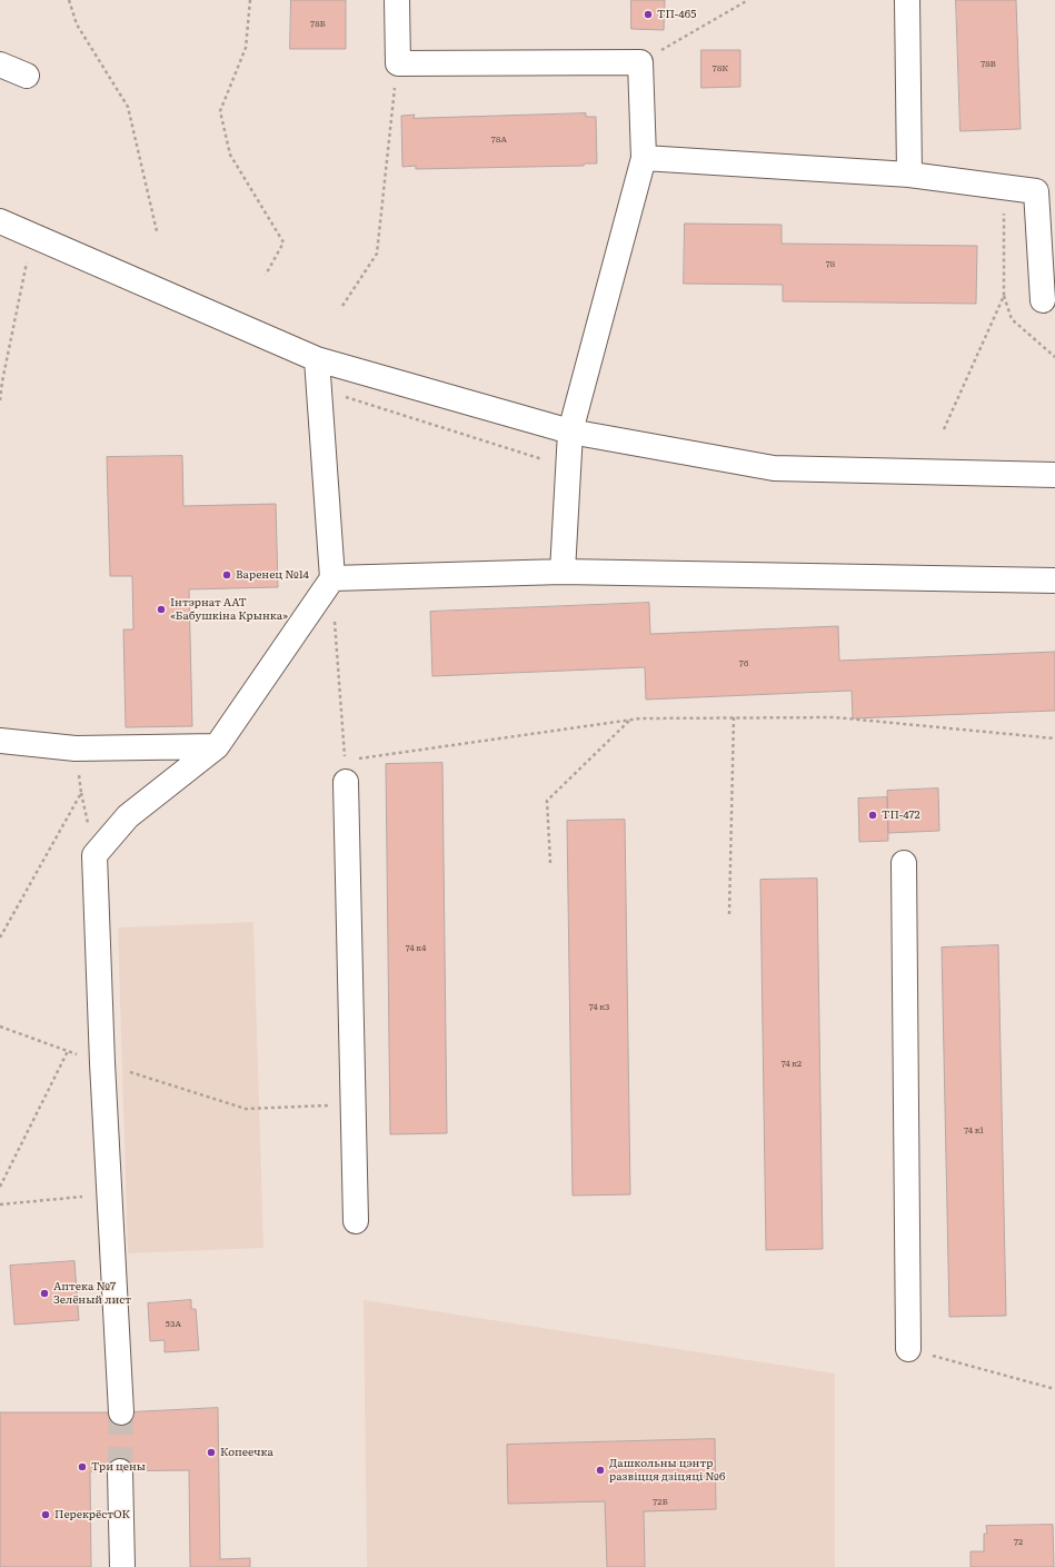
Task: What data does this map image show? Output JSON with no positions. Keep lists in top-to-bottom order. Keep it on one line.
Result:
{"places":["ТП-465","Варенец №14","Інтэрнат ААТ «Бабушкіна Крынка»","ТП-472","Аптека №7 Зелёный лист","Копеечка","Три цены","Дашкольны цэнтр развіцця дзіцяці №6","ПерекрёстОК"],"house_numbers":["78Б","78В","78К","78А","78","76","74 к4","74 к3","74 к2","74 к1","53А","72Б","72"]}
